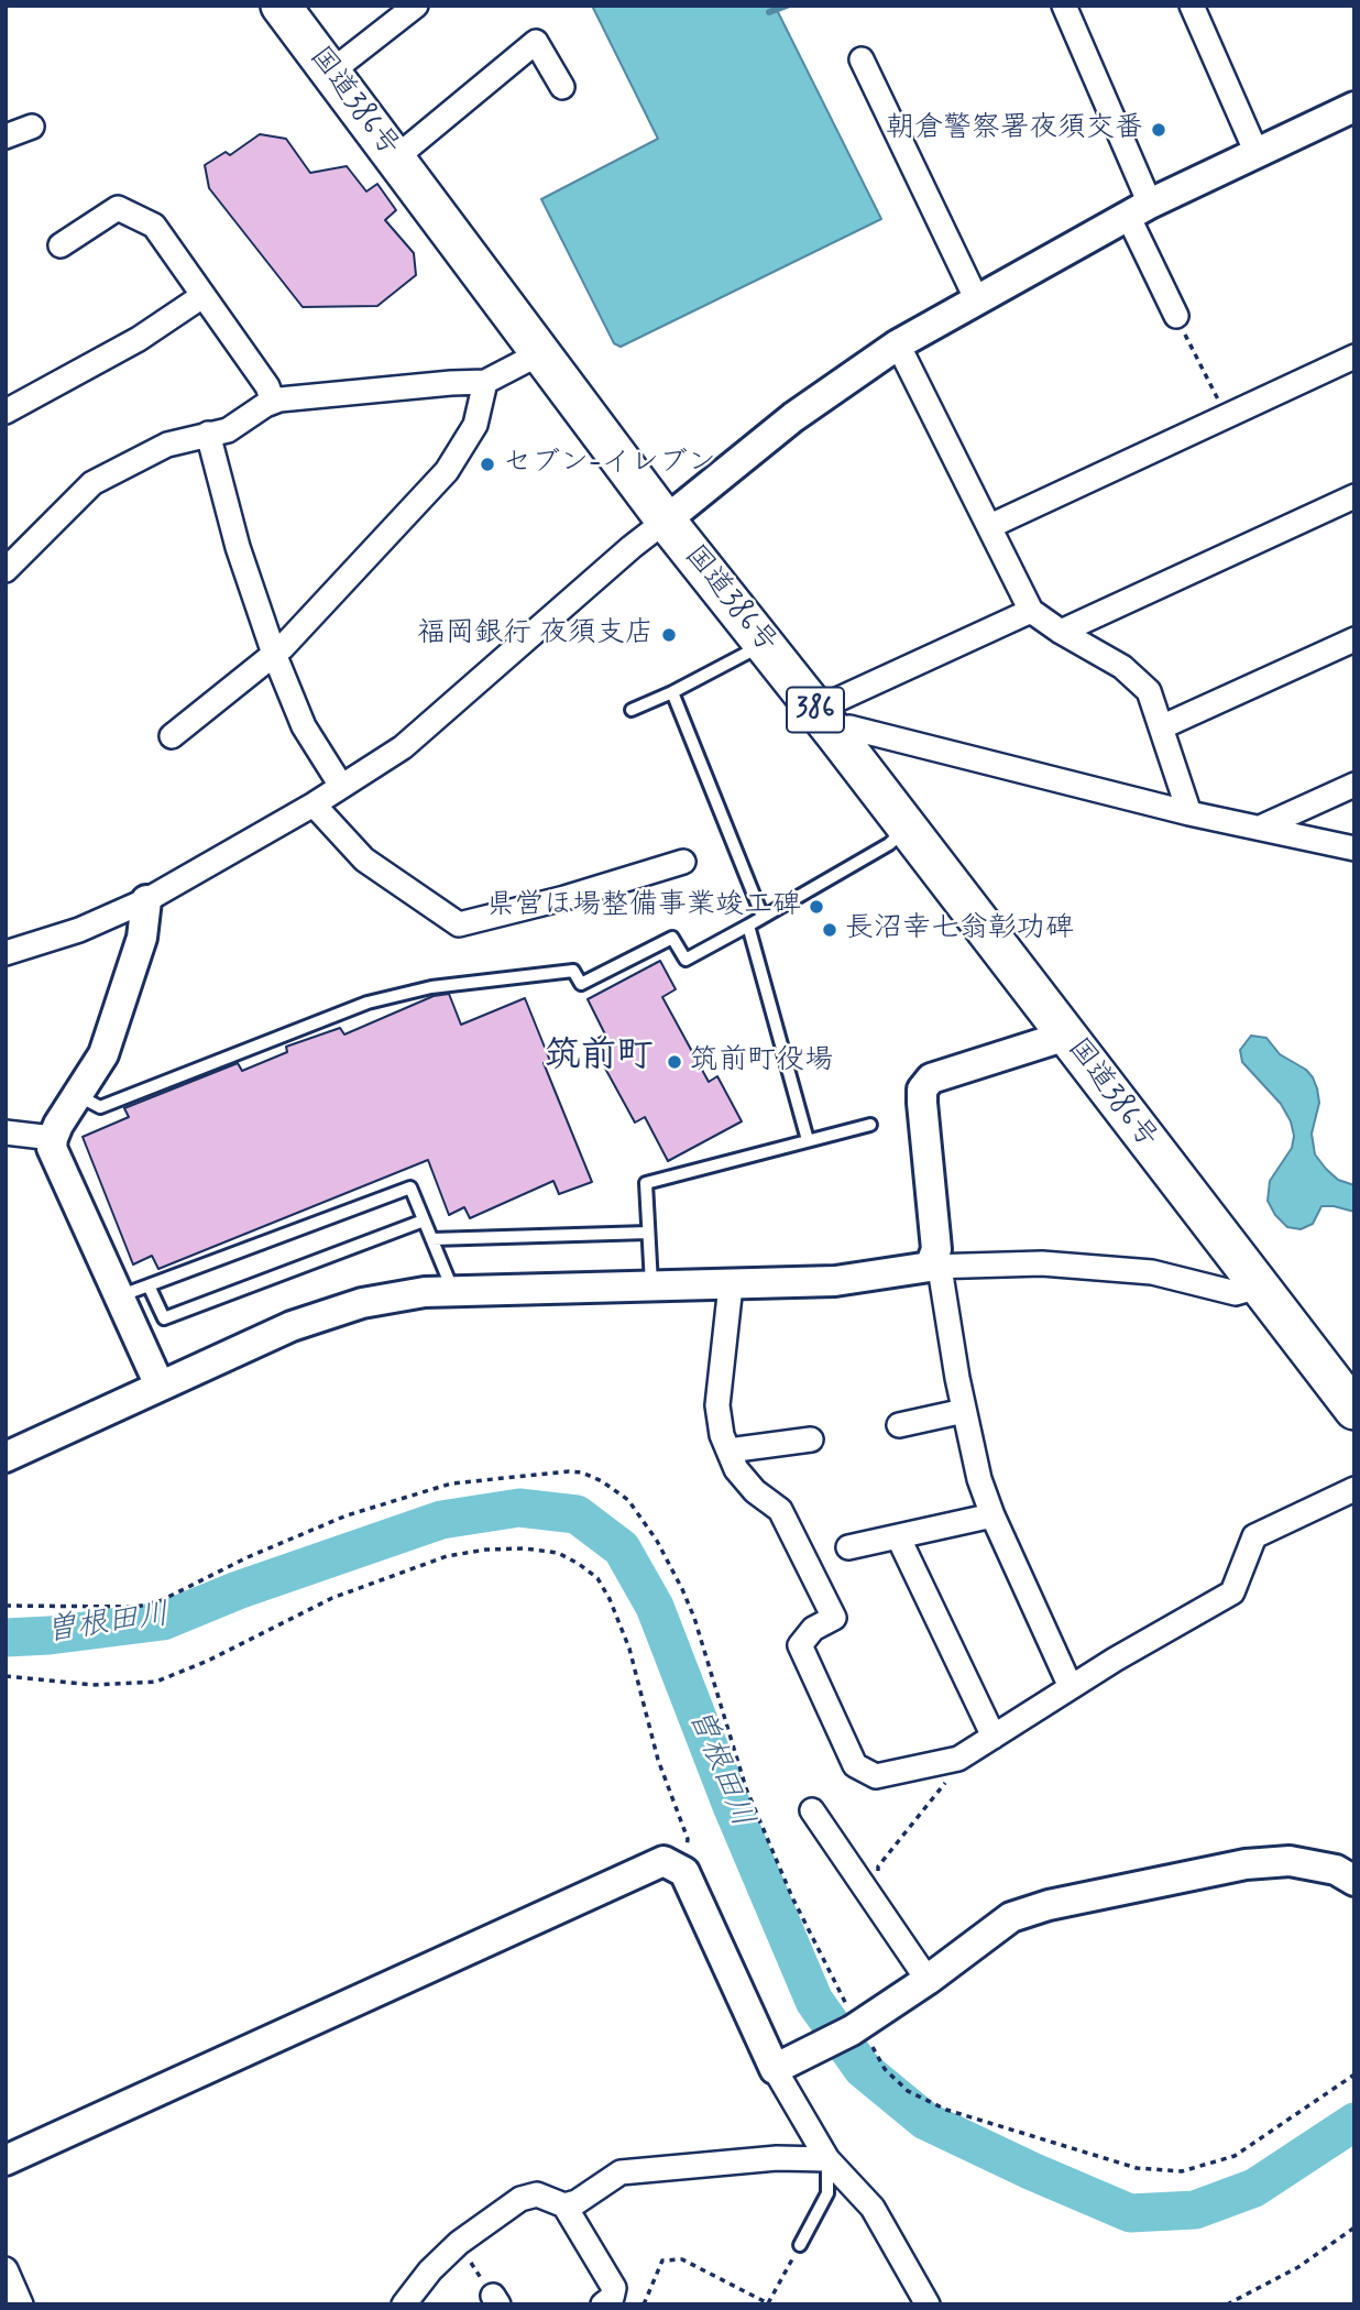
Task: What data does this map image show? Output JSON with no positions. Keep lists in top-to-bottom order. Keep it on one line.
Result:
{"streets":{"highway":["国道386号","386"]},"districts":["筑前町"],"water":["曽根田川"],"places":["朝倉警察署夜須交番","セブン-イレブン","福岡銀行 夜須支店","県営ほ場整備事業竣工碑","長沼幸七翁彰功碑","筑前町役場"]}
